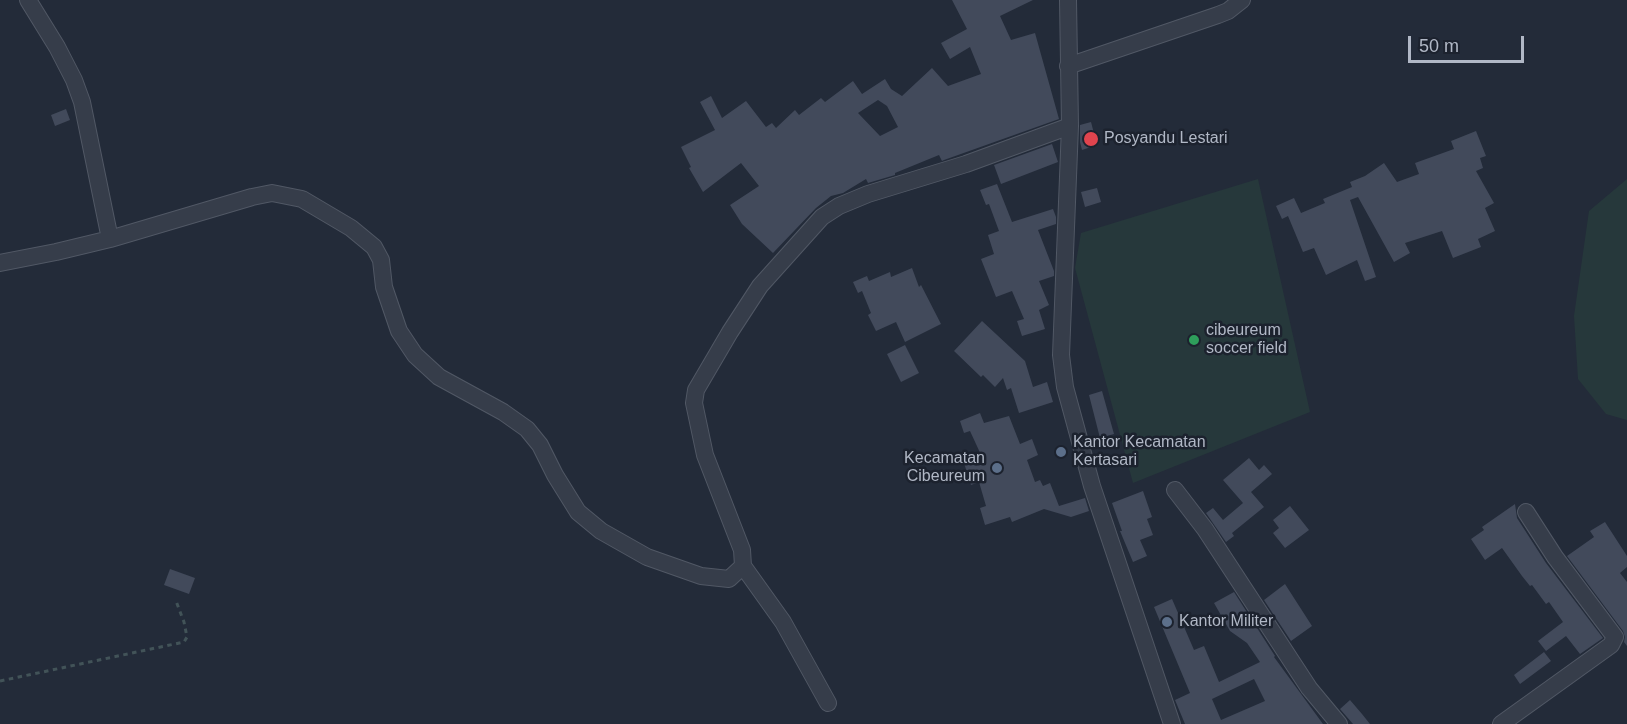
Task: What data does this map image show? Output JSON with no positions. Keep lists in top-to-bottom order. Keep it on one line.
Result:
{"places":["Posyandu Lestari","cibeureum soccer field","Kantor Kecamatan Kertasari","Kecamatan Cibeureum","Kantor Militer"],"scale_bar":"50 m"}
